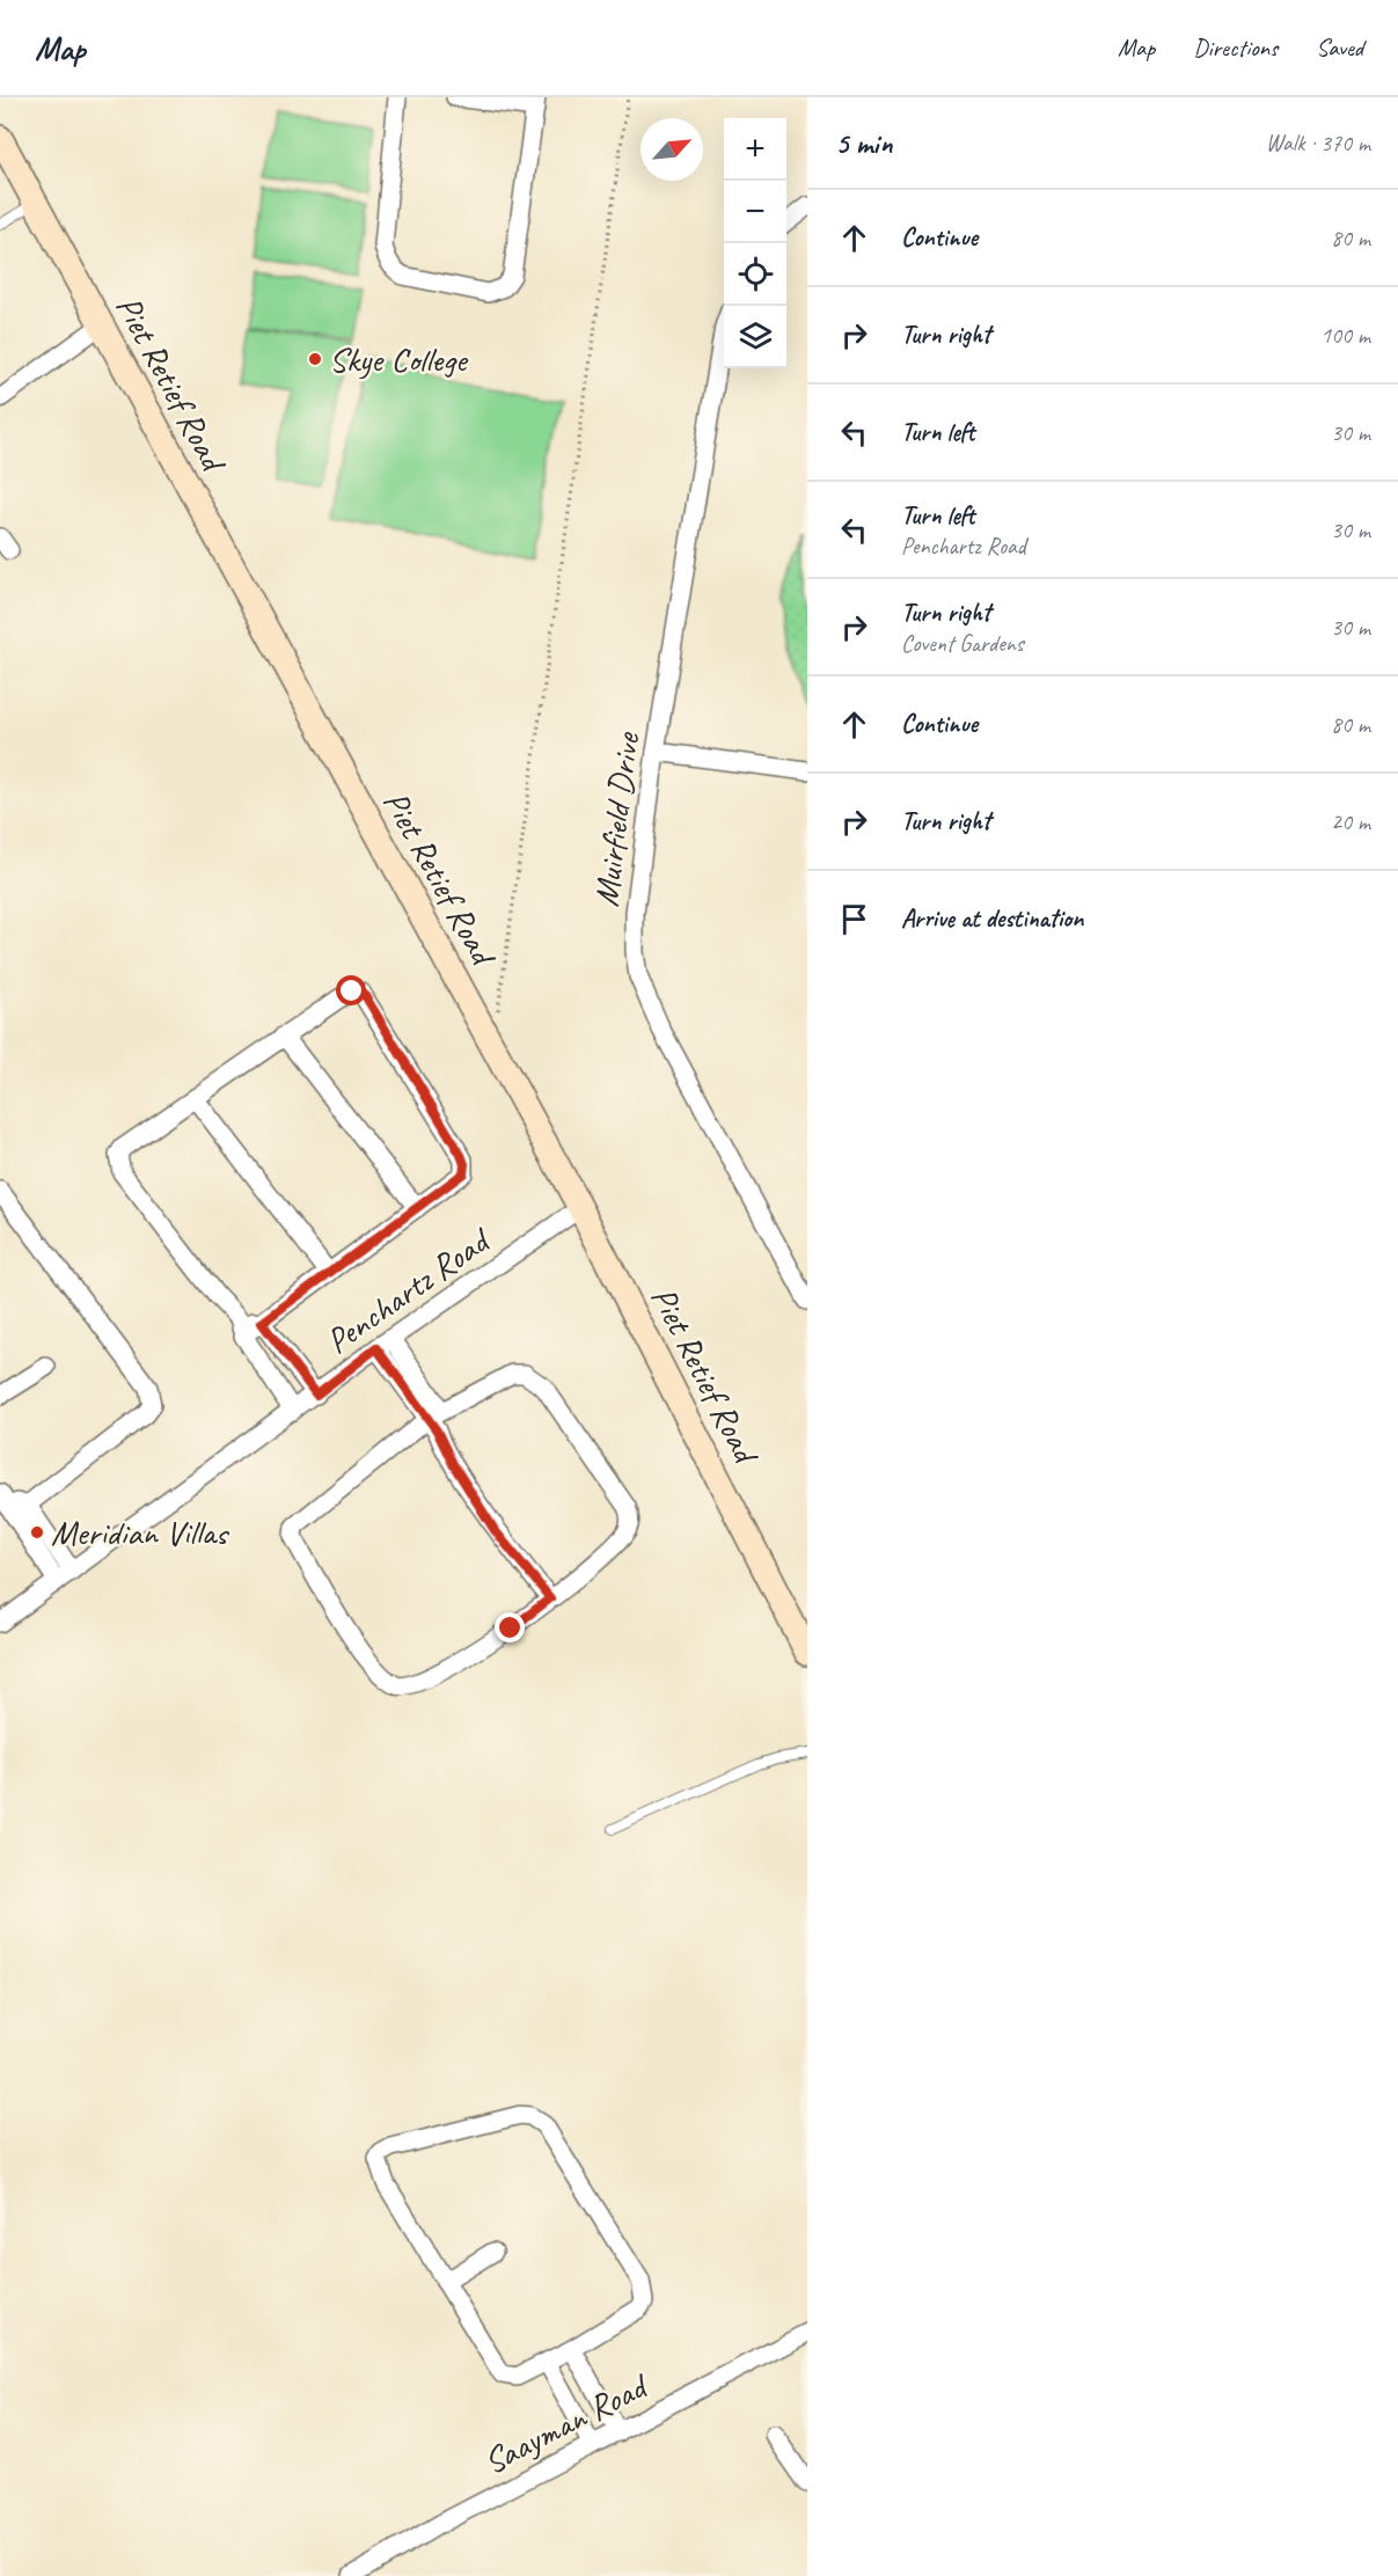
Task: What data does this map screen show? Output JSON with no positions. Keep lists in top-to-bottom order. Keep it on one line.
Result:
{"streets":{"street":["Piet Retief Road","Muirfield Drive","Penchartz Road","Saayman Road"]},"crossings":[["Piet Retief Road","Penchartz Road"]],"places":["Skye College","Meridian Villas"],"north":"top right","page":{"header":"Map","nav":["Map","Directions","Saved"],"heading":["5 min","Walk · 370 m"],"map_buttons":["+","−"],"list":[["Continue","80 m"],["Turn right","100 m"],["Turn left","30 m"],["Turn left","Penchartz Road","30 m"],["Turn right","Covent Gardens","30 m"],["Continue","80 m"],["Turn right","20 m"],"Arrive at destination"]}}
